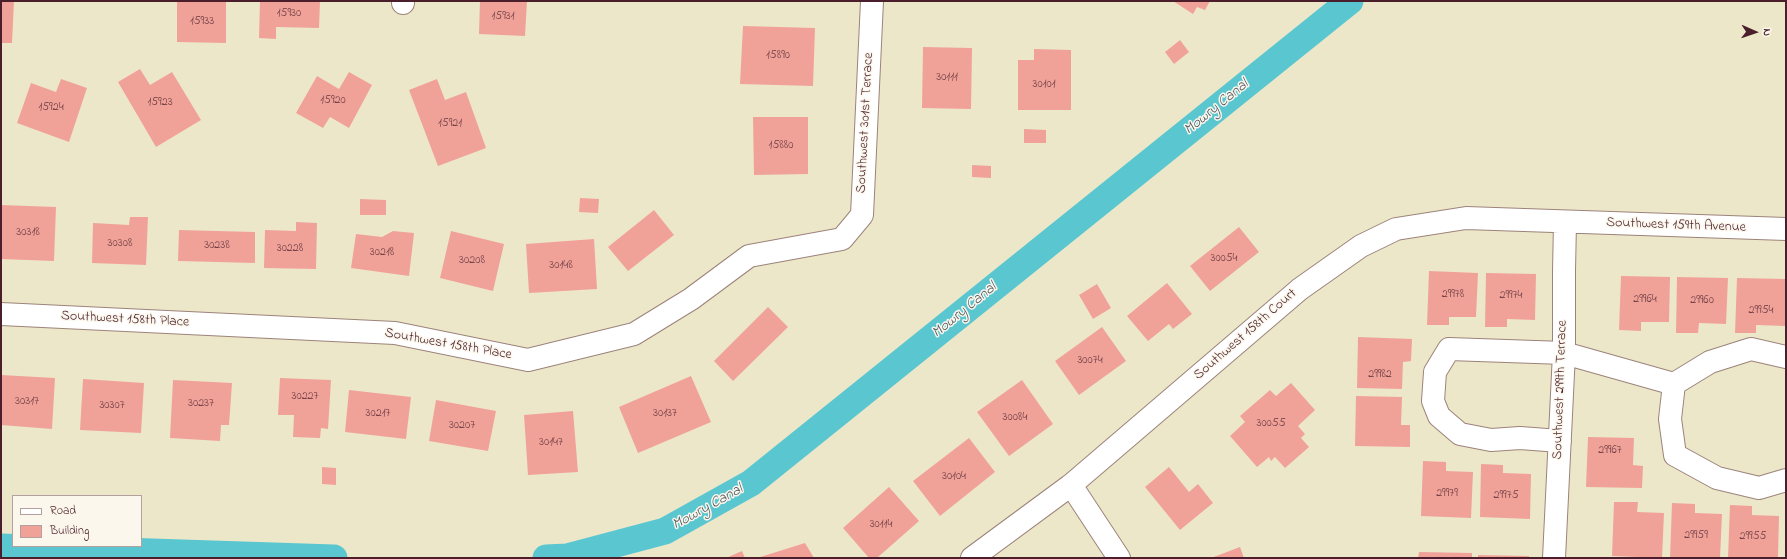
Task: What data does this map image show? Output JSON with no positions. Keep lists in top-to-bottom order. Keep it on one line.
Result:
{"streets":{"street":["Southwest 301st Terrace","Southwest 159th Avenue","Southwest 158th Place","Southwest 158th Court","Southwest 299th Terrace"]},"crossings":[["Southwest 301st Terrace","Southwest 158th Place"],["Southwest 159th Avenue","Southwest 158th Court"],["Southwest 159th Avenue","Southwest 299th Terrace"],["Southwest 158th Court","Southwest 299th Terrace"]],"water":["Mowry Canal"],"house_numbers":["15930","15931","15933","15890","30111","30101","15920","15923","15924","15921","15880","30318","30308","30238","30228","30218","30054","30208","30148","29978","29974","29964","29960","29954","30074","29982","30227","30317","30237","30307","30217","30137","30084","30055","30207","30147","29967","30104","29979","29975","30114","29959","29955"],"legend":["Road","Building"],"north":"right"}
